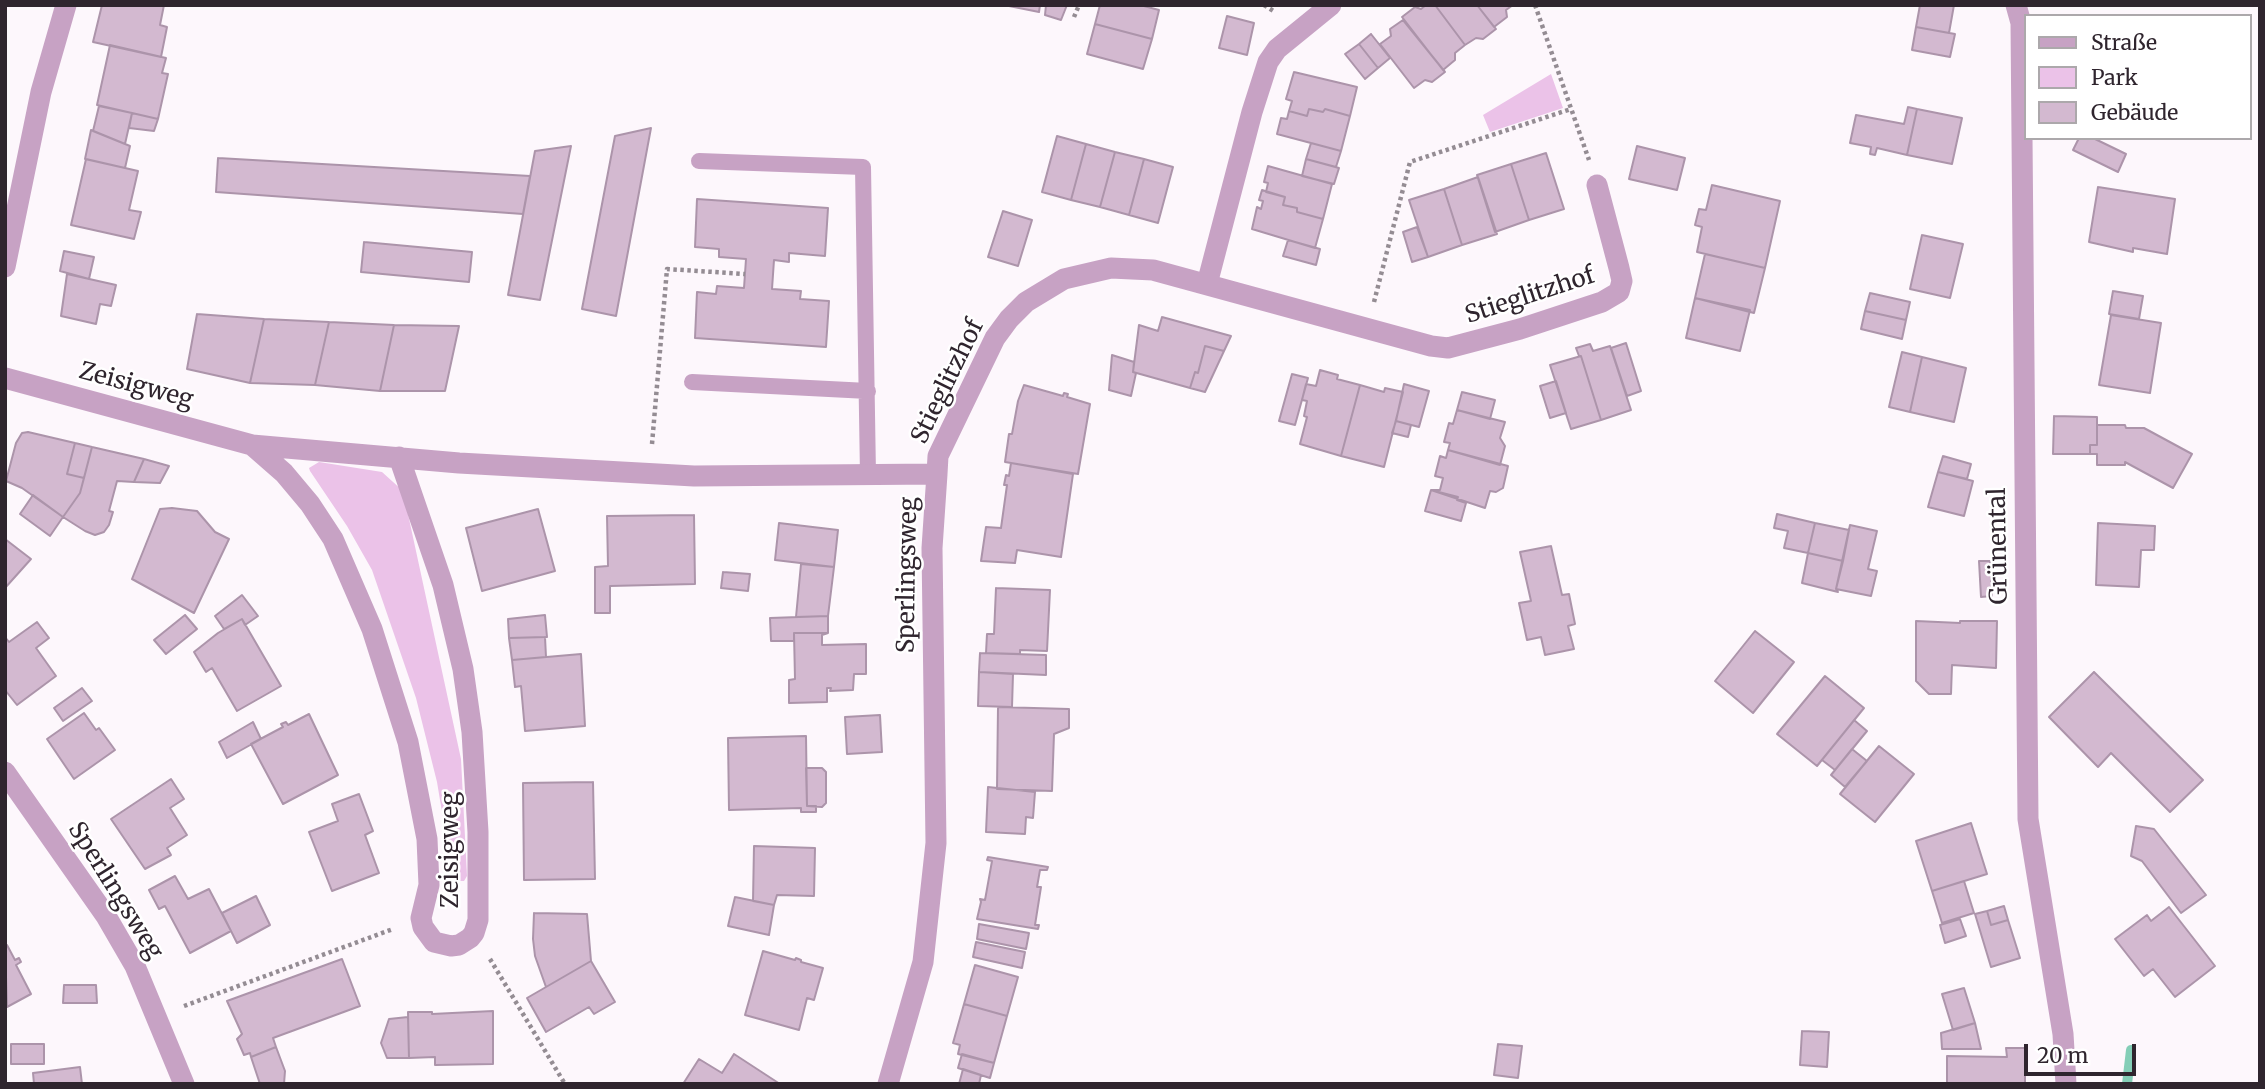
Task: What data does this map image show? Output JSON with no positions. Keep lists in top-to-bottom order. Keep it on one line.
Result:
{"streets":{"street":["Stieglitzhof","Zeisigweg","Grünental","Sperlingsweg"]},"crossings":[["Stieglitzhof","Sperlingsweg"],["Zeisigweg","Sperlingsweg"]],"legend":["Straße","Park","Gebäude"],"scale_bar":"20 m"}
